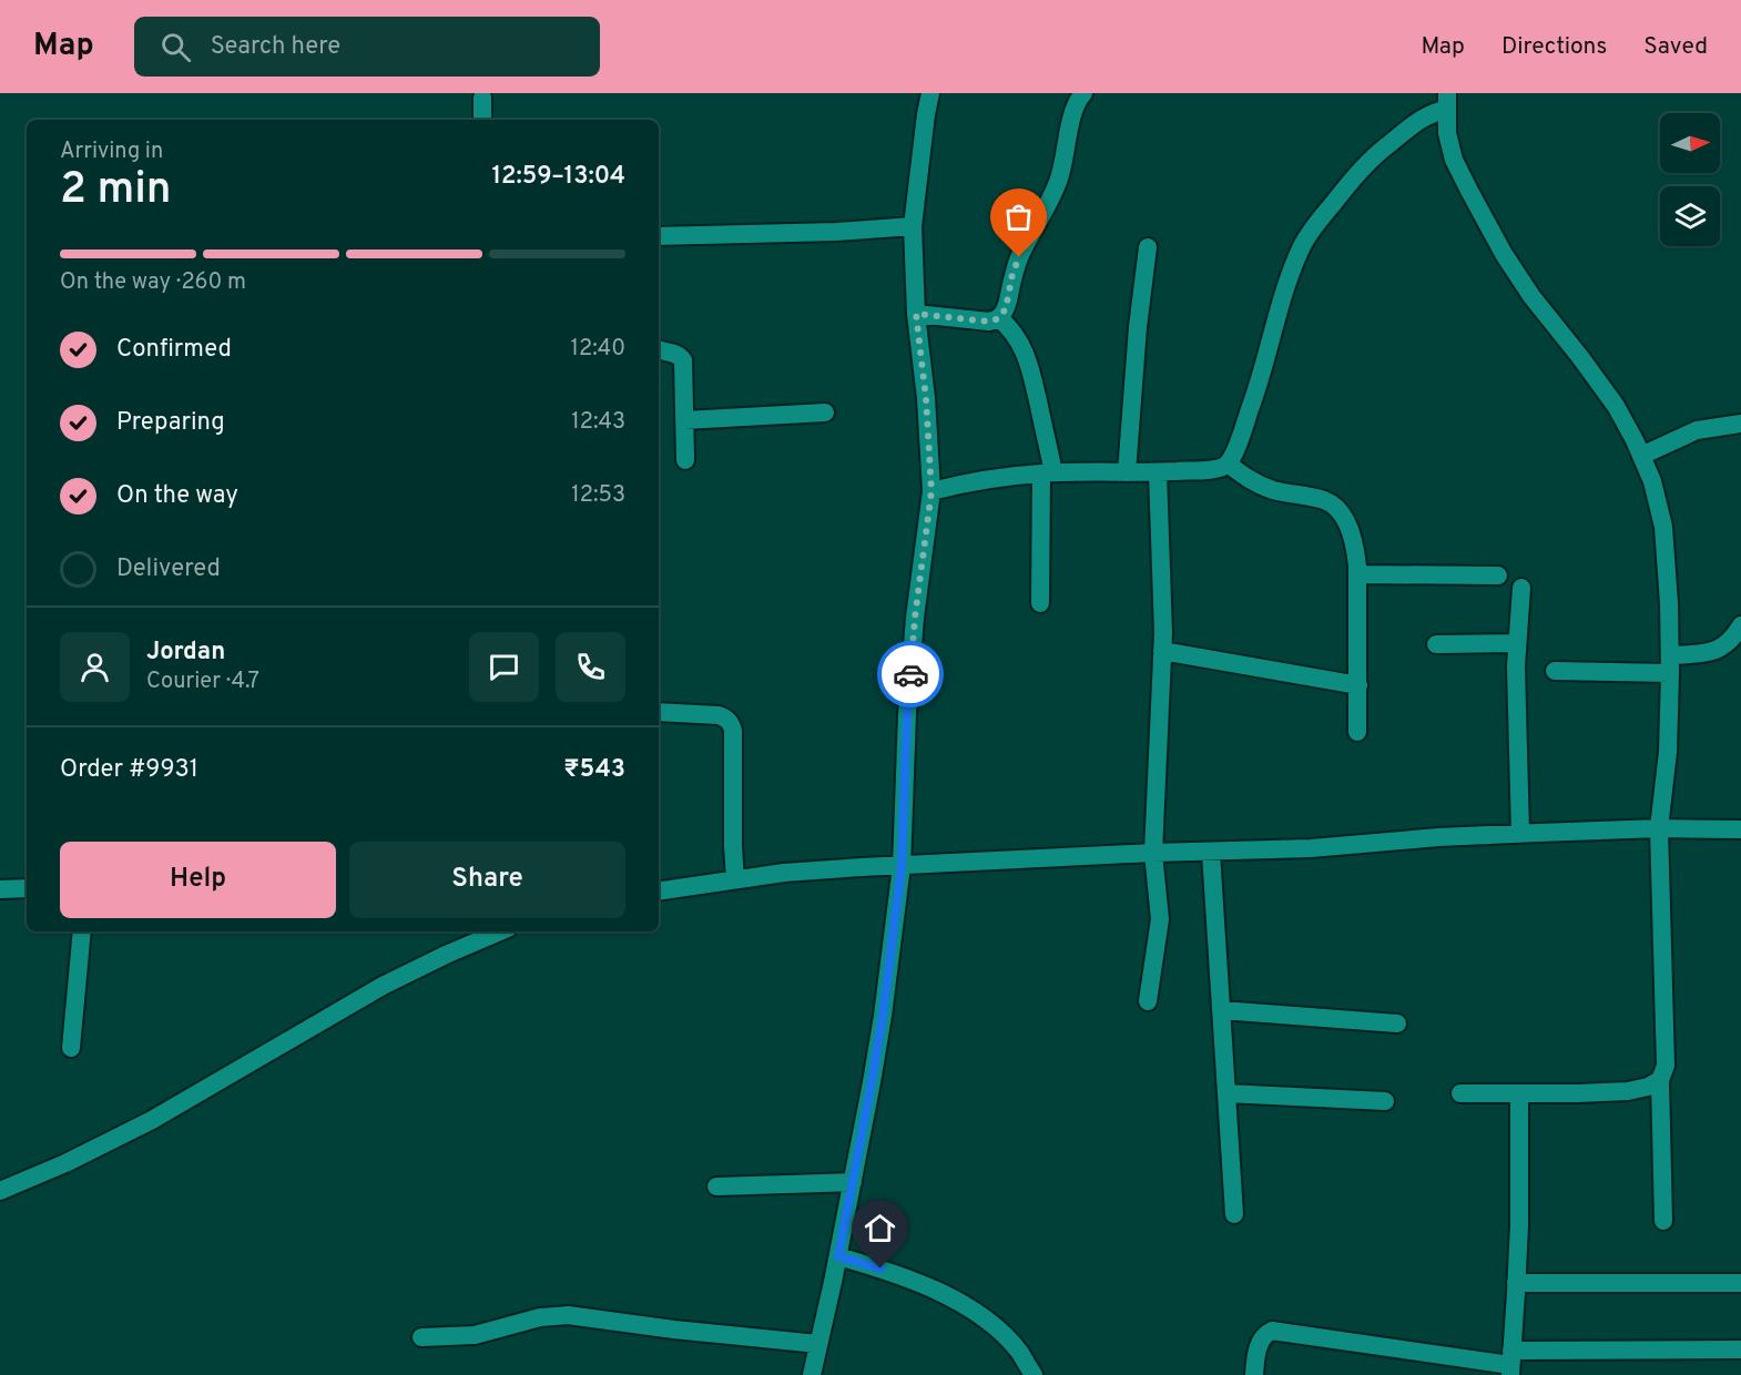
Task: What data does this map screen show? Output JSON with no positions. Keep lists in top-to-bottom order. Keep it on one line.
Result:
{"north":"right","page":{"header":"Map","search":"Search here","nav":["Map","Directions","Saved"],"heading":["2 min","Arriving in","12:59–13:04"],"panel":["Jordan","Courier · 4.7","Order #9931","₹543"],"bar":"On the way · 260 m","list":[["Confirmed","12:40"],["Preparing","12:43"],["On the way","12:53"],"Delivered"],"buttons":["Help","Share"]}}
